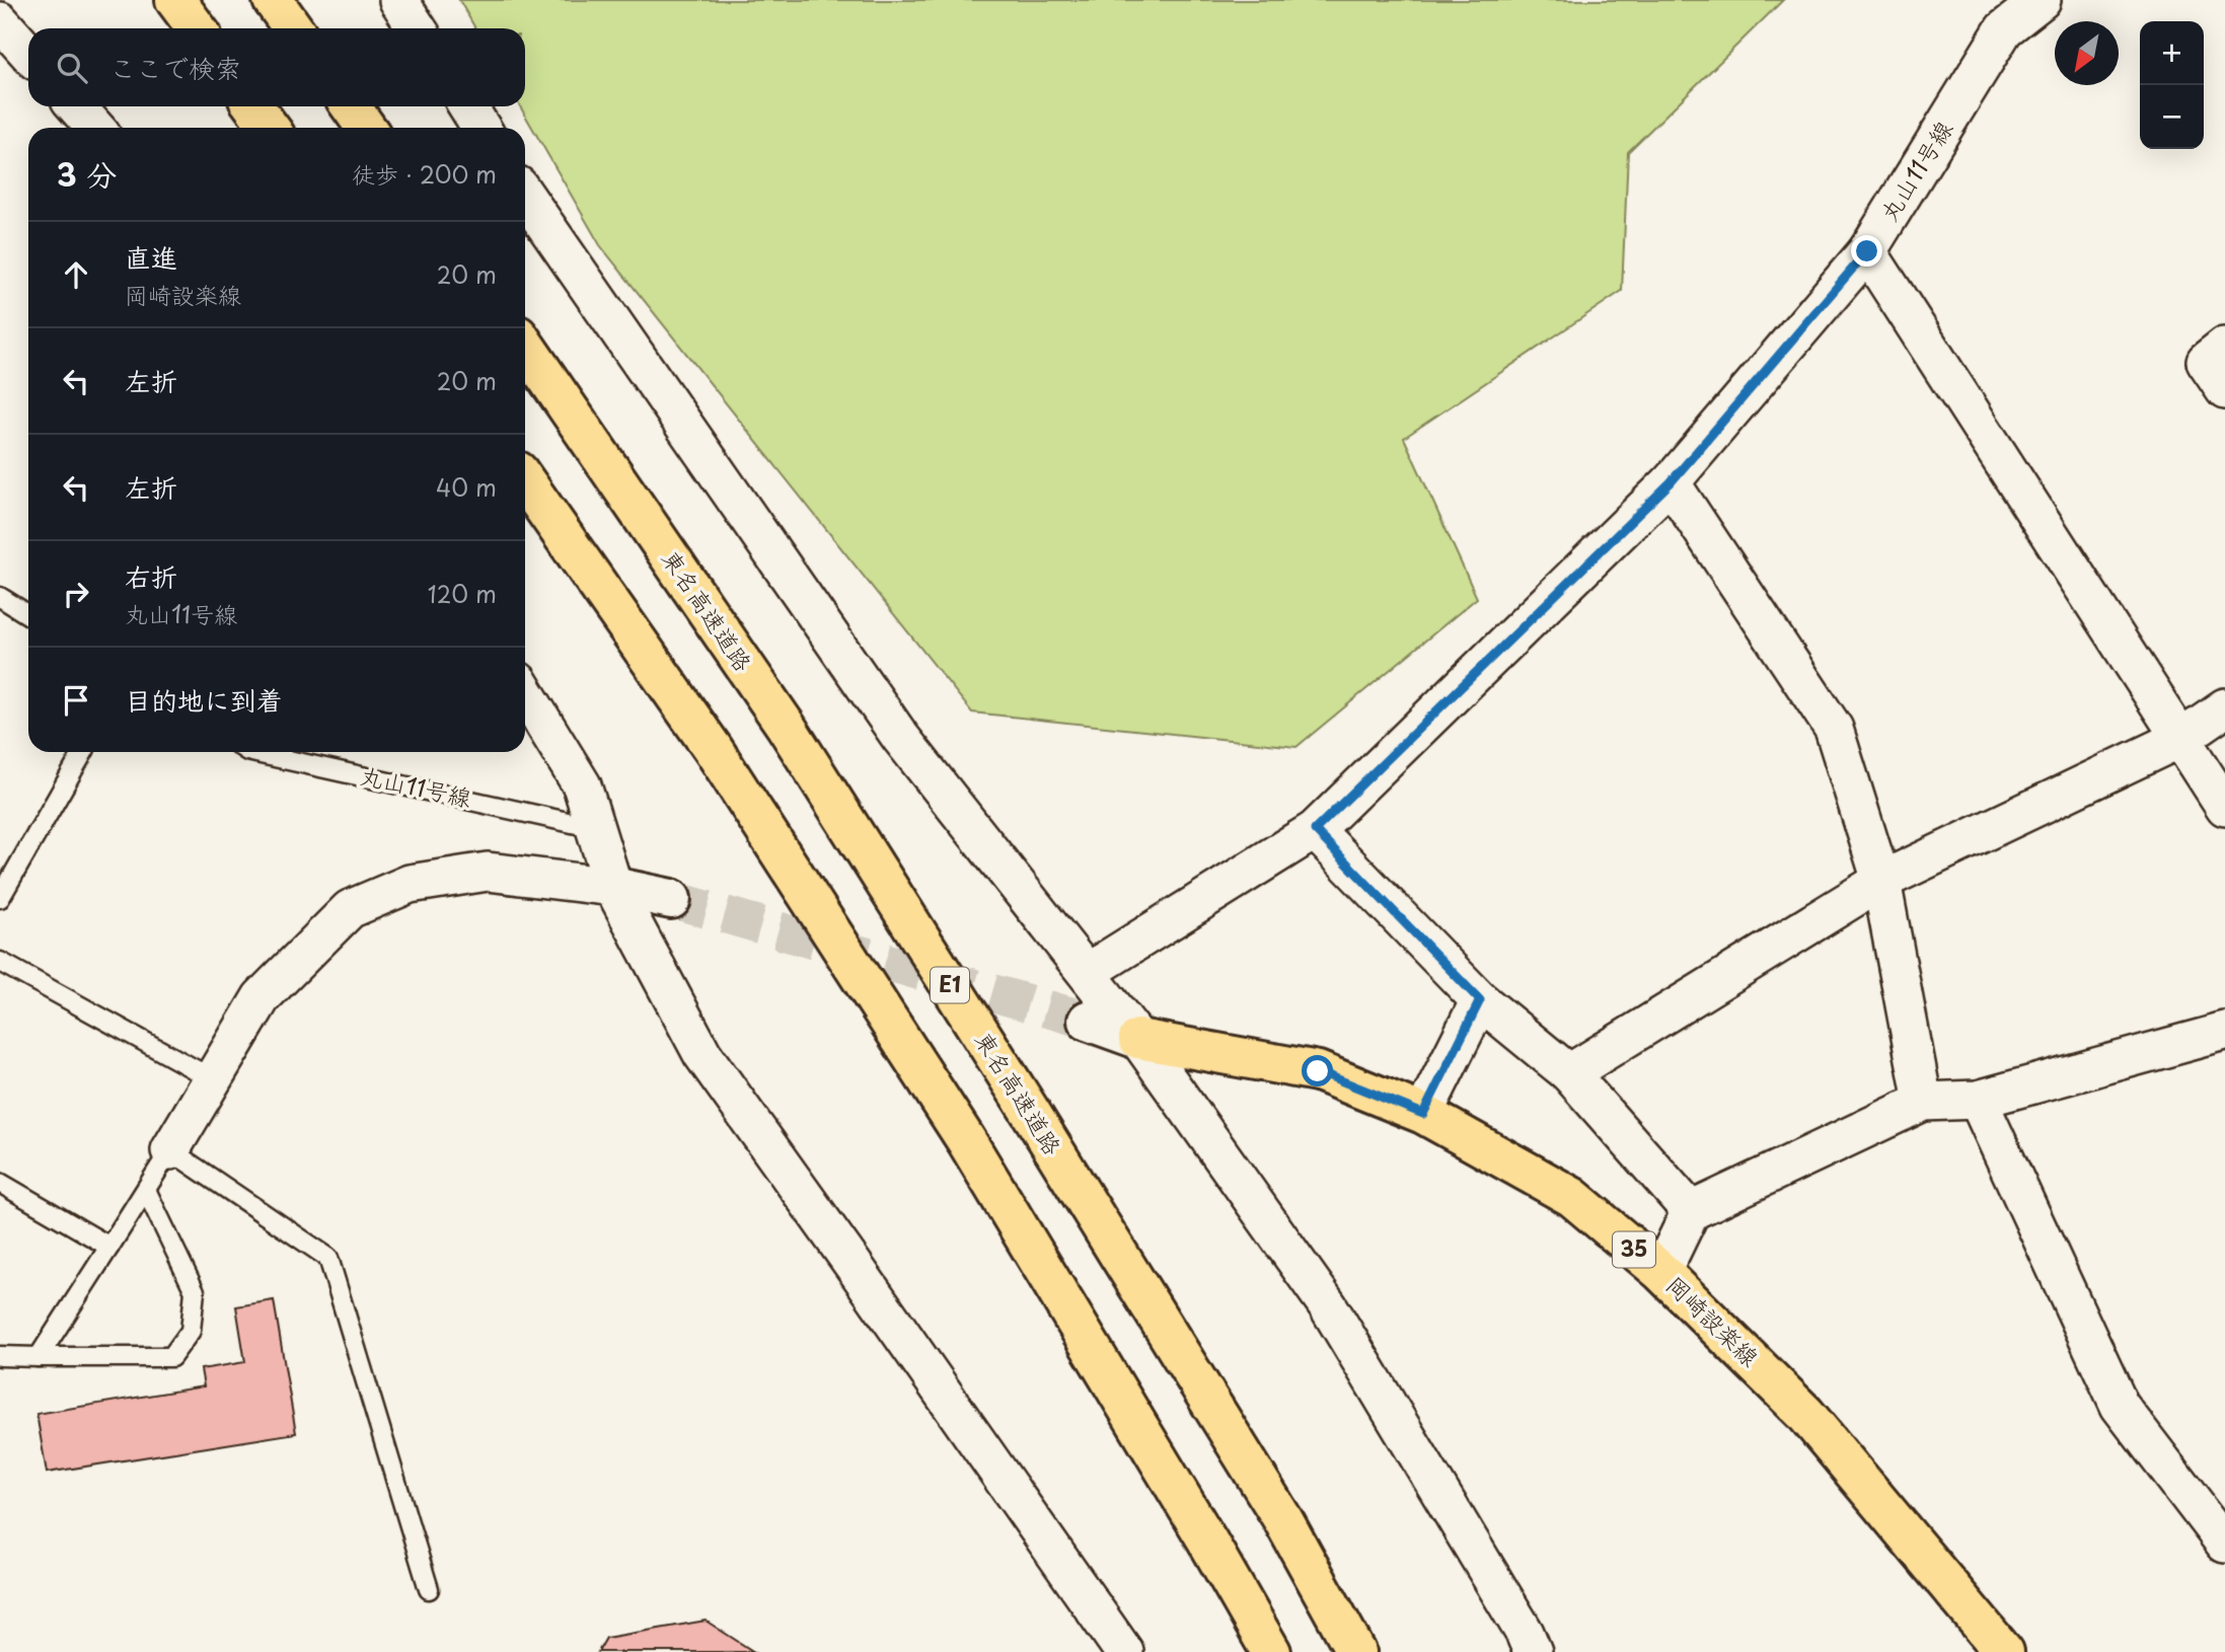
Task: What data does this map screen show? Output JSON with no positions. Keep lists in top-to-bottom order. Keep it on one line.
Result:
{"streets":{"main road":["東名高速道路","E1","35","岡崎設楽線"],"street":["丸山11号線"]},"north":"bottom left","page":{"map_buttons":["+","−"],"search":"ここで検索","heading":["3 分","徒歩 · 200 m"],"list":[["直進","岡崎設楽線","20 m"],["左折","20 m"],["左折","40 m"],["右折","丸山11号線","120 m"],"目的地に到着"]}}
